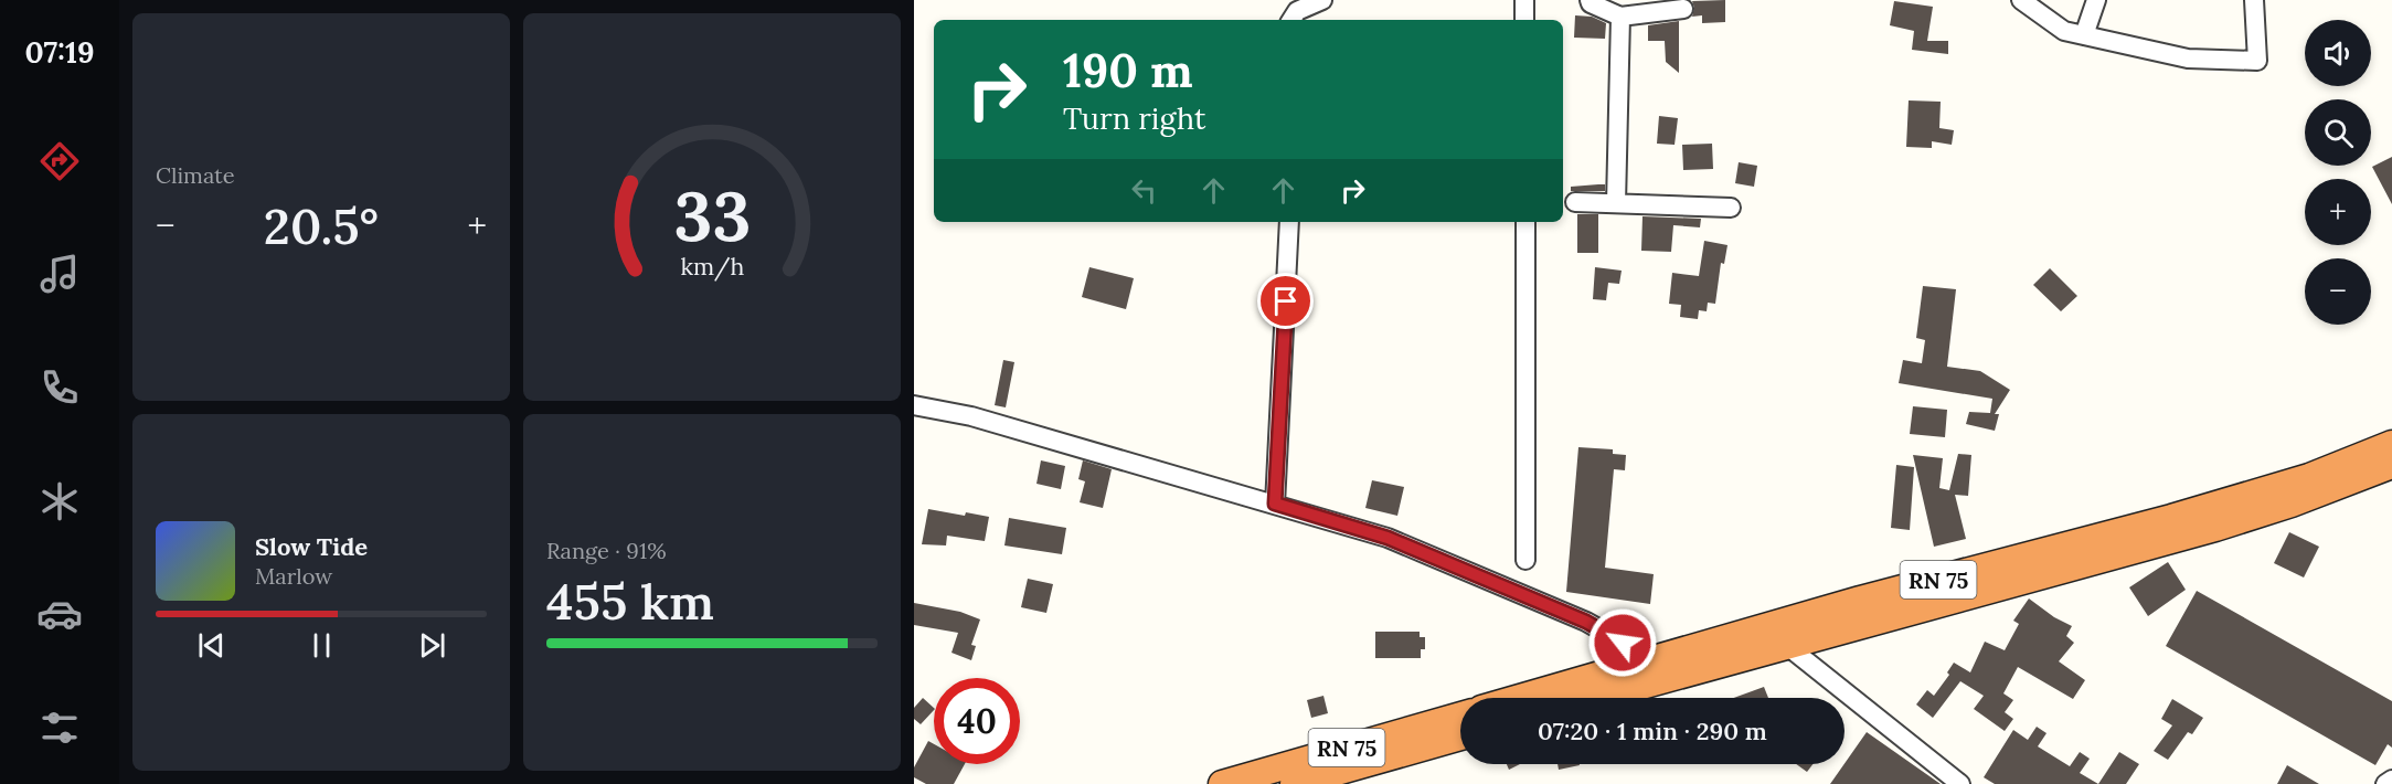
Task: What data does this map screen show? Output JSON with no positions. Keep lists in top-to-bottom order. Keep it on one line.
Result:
{"streets":{"highway":["RN 75"]},"page":{"tabs":"07:19","tile":["Climate",["Range · 91%","455 km"]],"map_buttons":["+","−"],"turn":["190 m","Turn right"],"heat":["−","20.5°","+"],"song":["Slow Tide","Marlow"],"limit":"40","trip":"07:20 · 1 min · 290 m","gauge":["33","km/h"]}}
